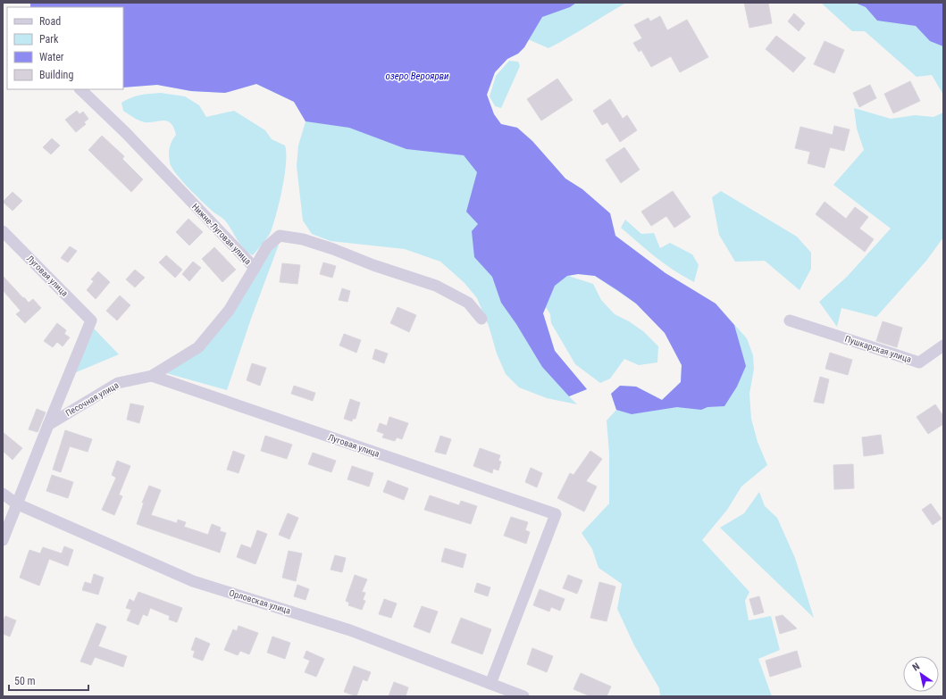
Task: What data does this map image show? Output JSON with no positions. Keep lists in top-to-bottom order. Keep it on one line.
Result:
{"streets":{"street":["Нижне-Луговая улица","Луговая улица","Пушкарская улица","Песочная улица","Орловская улица"]},"crossings":[["Нижне-Луговая улица","Песочная улица"],["Луговая улица","Песочная улица"],["Луговая улица","Орловская улица"]],"water":["озеро Вероярви"],"legend":["Road","Park","Water","Building"],"scale_bar":"50 m","north":"top left"}
